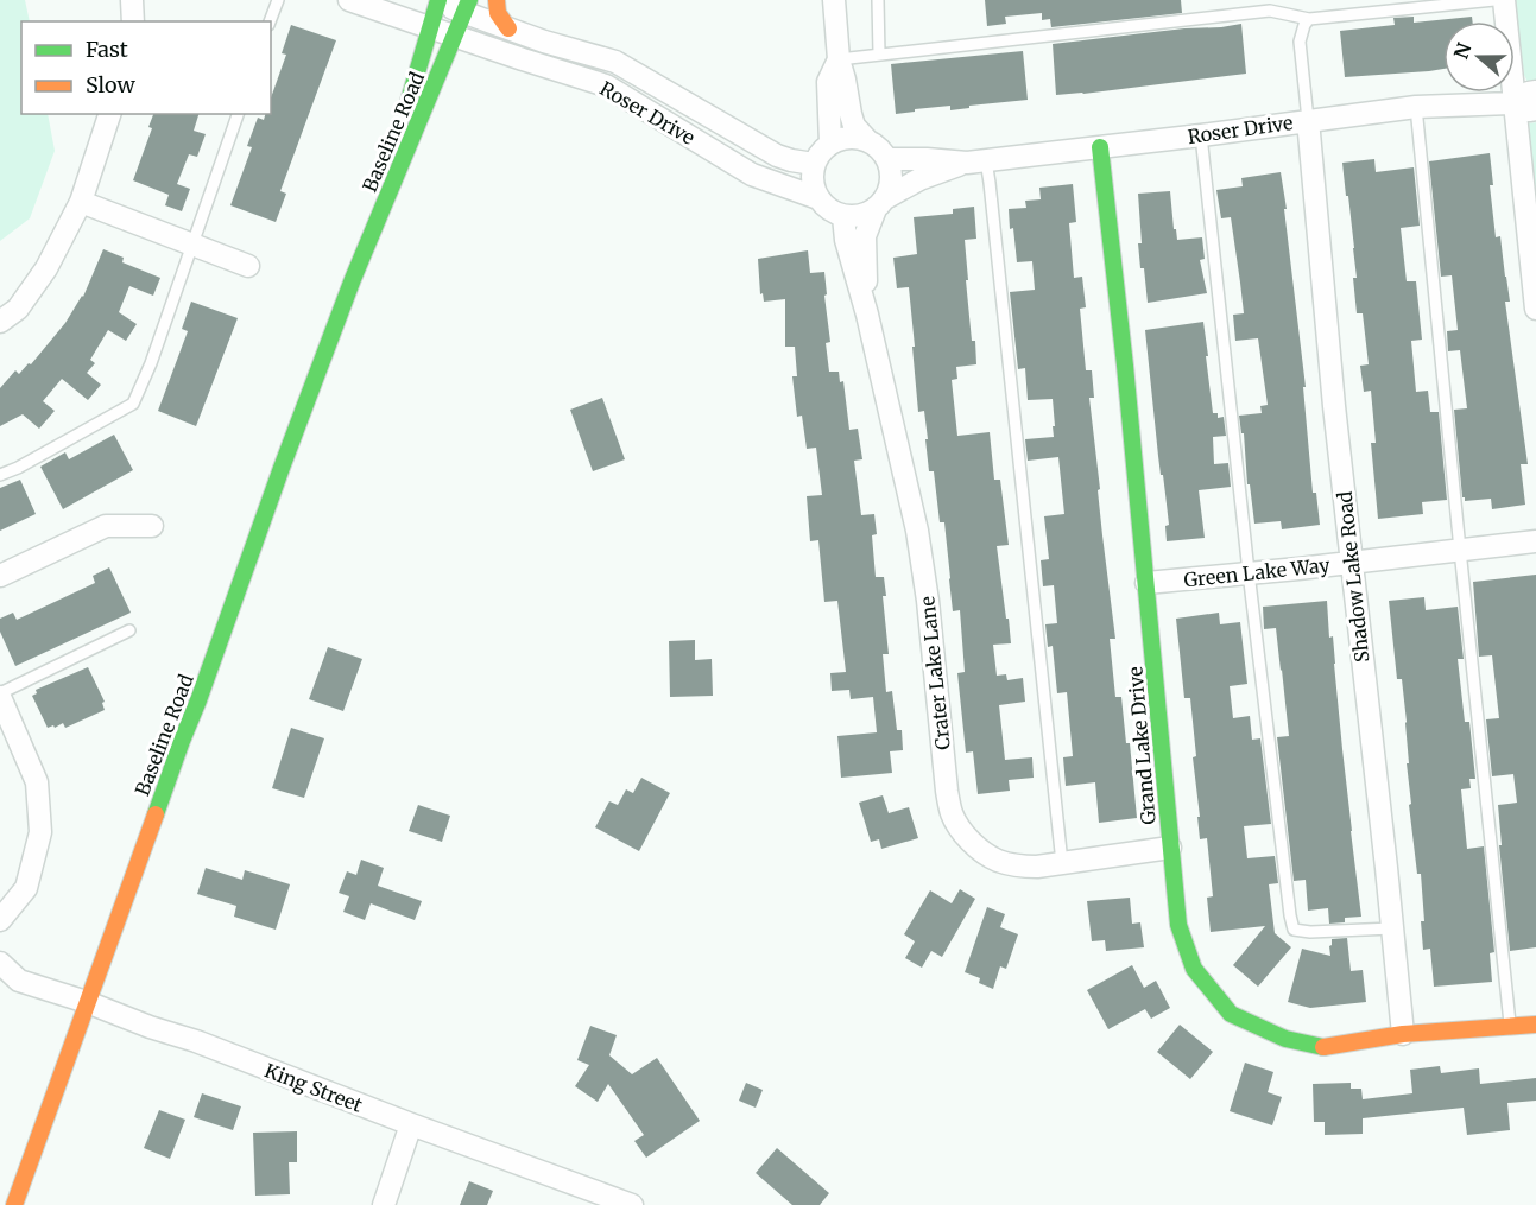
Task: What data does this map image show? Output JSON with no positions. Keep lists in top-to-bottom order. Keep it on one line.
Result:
{"streets":{"main road":["Baseline Road","Grand Lake Drive"],"street":["Roser Drive","Green Lake Way","Shadow Lake Road","Crater Lake Lane","King Street"]},"crossings":[["Roser Drive","Baseline Road"],["Roser Drive","Shadow Lake Road"],["Roser Drive","Crater Lake Lane"],["Roser Drive","Grand Lake Drive"],["Baseline Road","King Street"],["Green Lake Way","Shadow Lake Road"],["Green Lake Way","Grand Lake Drive"],["Shadow Lake Road","Grand Lake Drive"],["Crater Lake Lane","Grand Lake Drive"]],"legend":["Fast","Slow"],"north":"left"}
